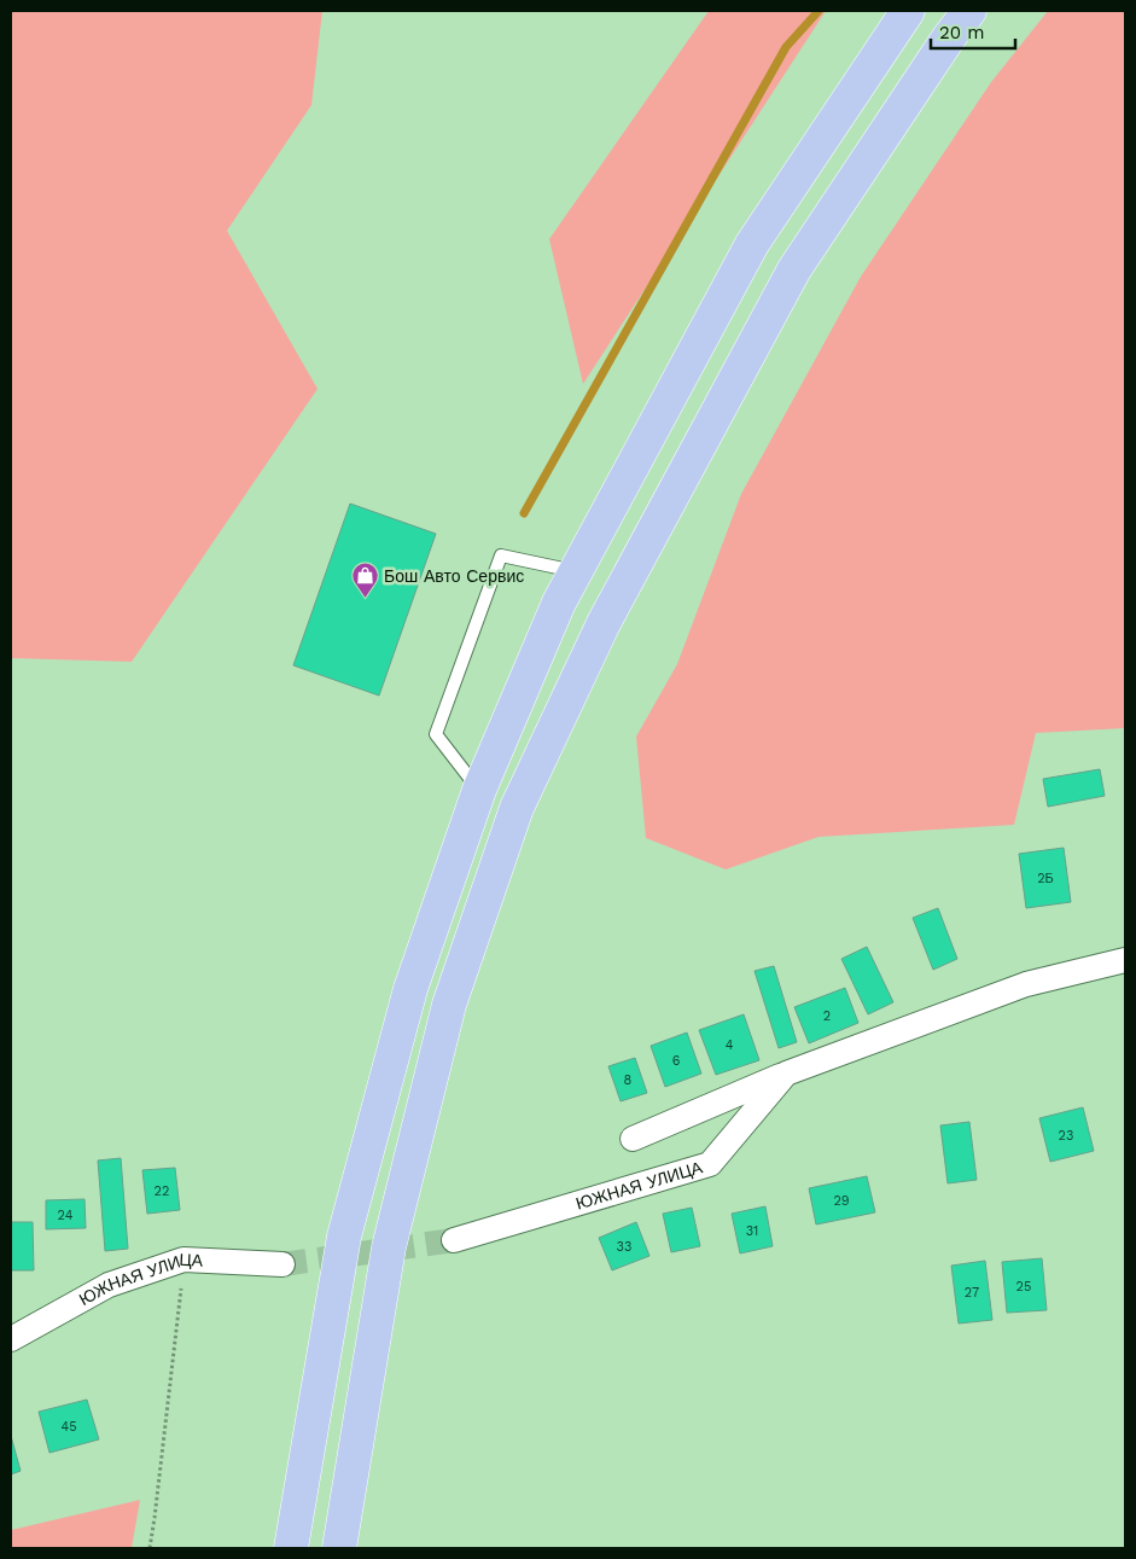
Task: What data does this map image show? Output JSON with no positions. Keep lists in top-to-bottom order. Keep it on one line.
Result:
{"streets":{"street":["ЮЖНАЯ УЛИЦА"]},"places":{"shop":["Бош Авто Сервис"]},"house_numbers":["2Б","2","4","6","8","23","22","29","24","31","33","25","27","45"],"scale_bar":"20 m"}
